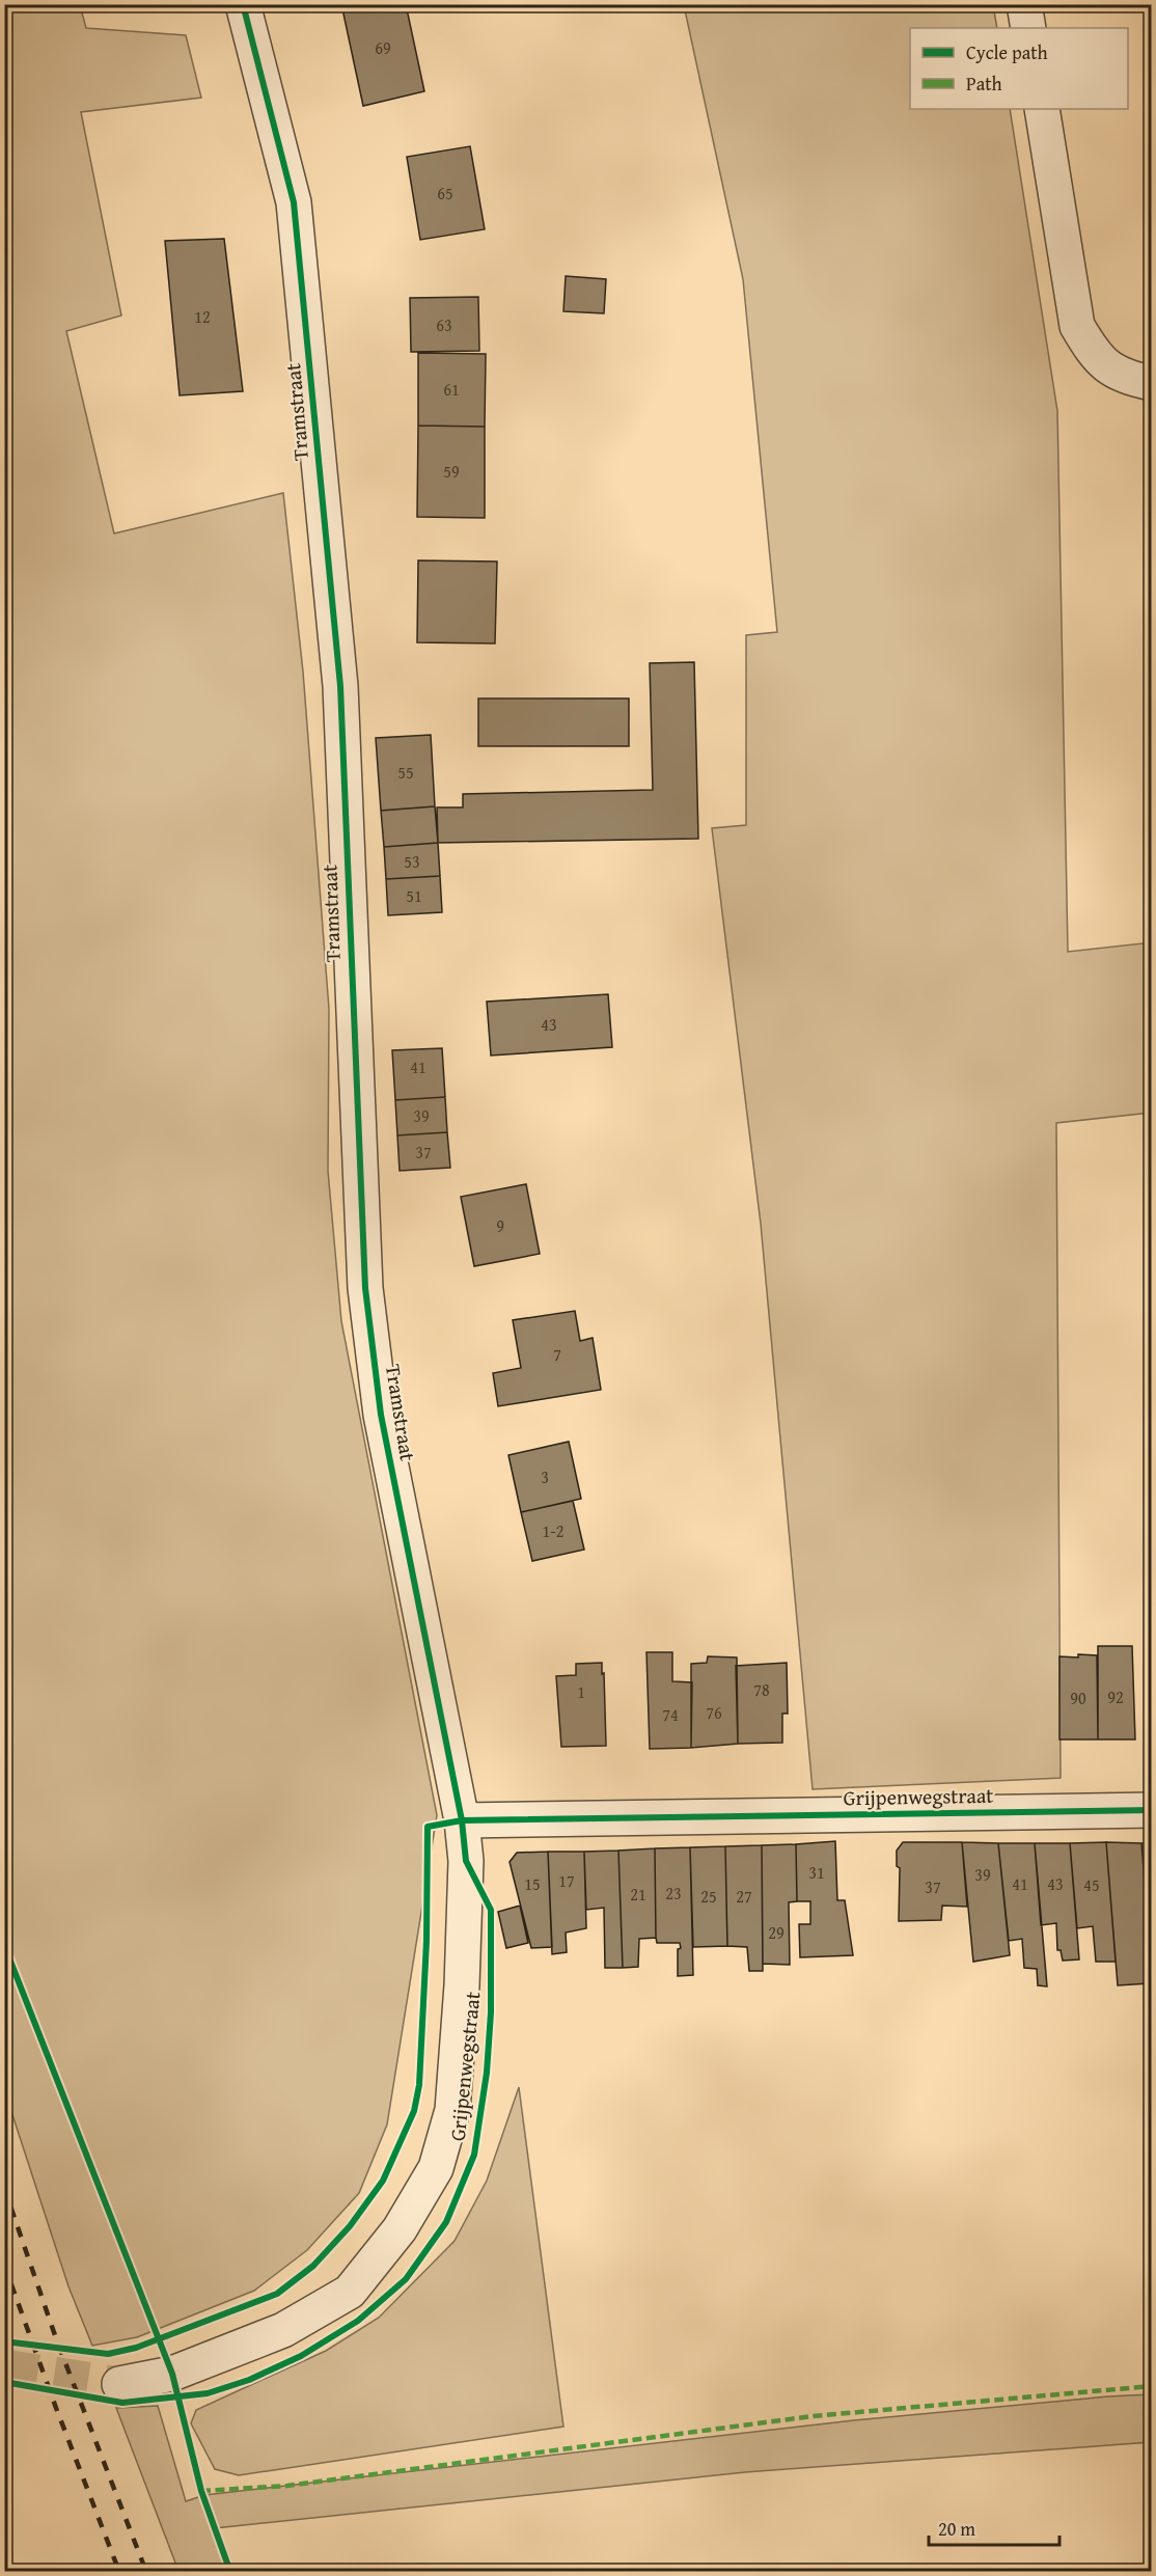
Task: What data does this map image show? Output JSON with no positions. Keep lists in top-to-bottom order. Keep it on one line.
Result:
{"streets":{"street":["Tramstraat","Grijpenwegstraat"]},"crossings":[["Tramstraat","Grijpenwegstraat"]],"house_numbers":["69","65","12","63","61","59","55","53","51","43","41","39","37","9","7","3","1-2","78","1","92","90","76","74","31","39","17","15","41","43","45","37","23","21","25","27","29"],"legend":["Cycle path","Path"],"scale_bar":"20 m"}
